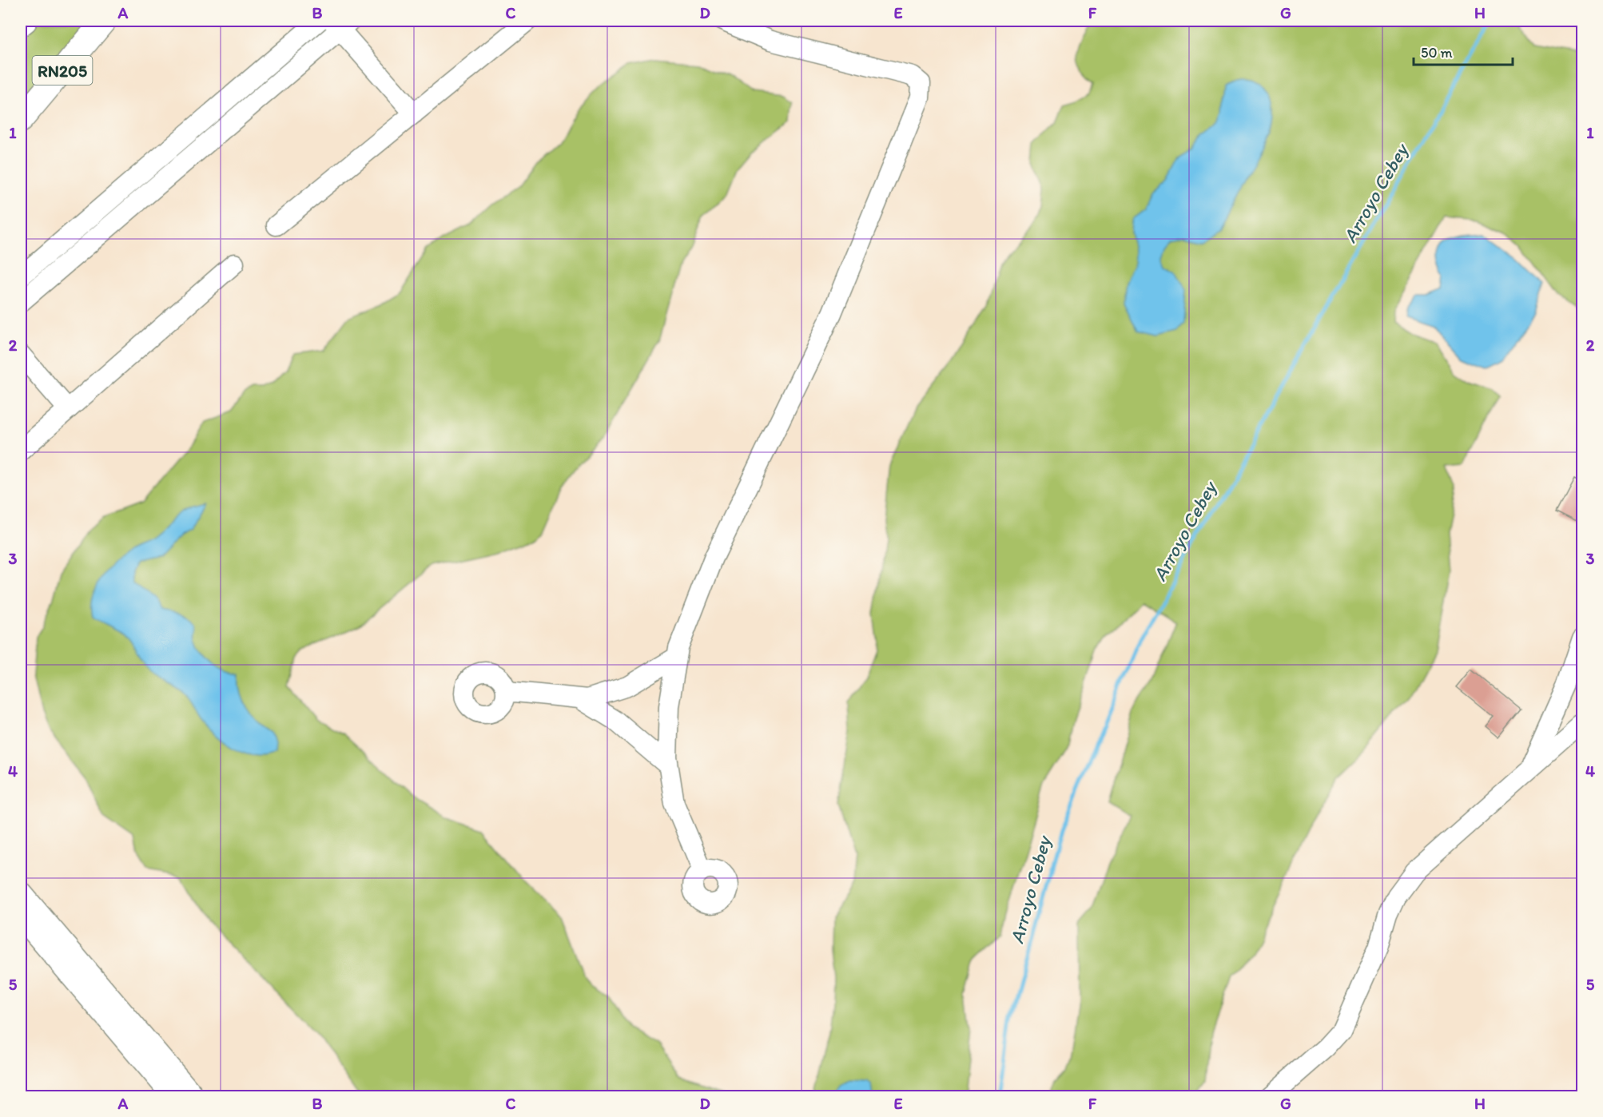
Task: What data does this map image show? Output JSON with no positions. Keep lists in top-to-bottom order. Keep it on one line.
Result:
{"streets":{"main road":["RN205"]},"water":["Arroyo Cebey"],"scale_bar":"50 m","grid":{"columns":["A","B","C","D","E","F","G","H"],"rows":["1","2","3","4","5"]}}
